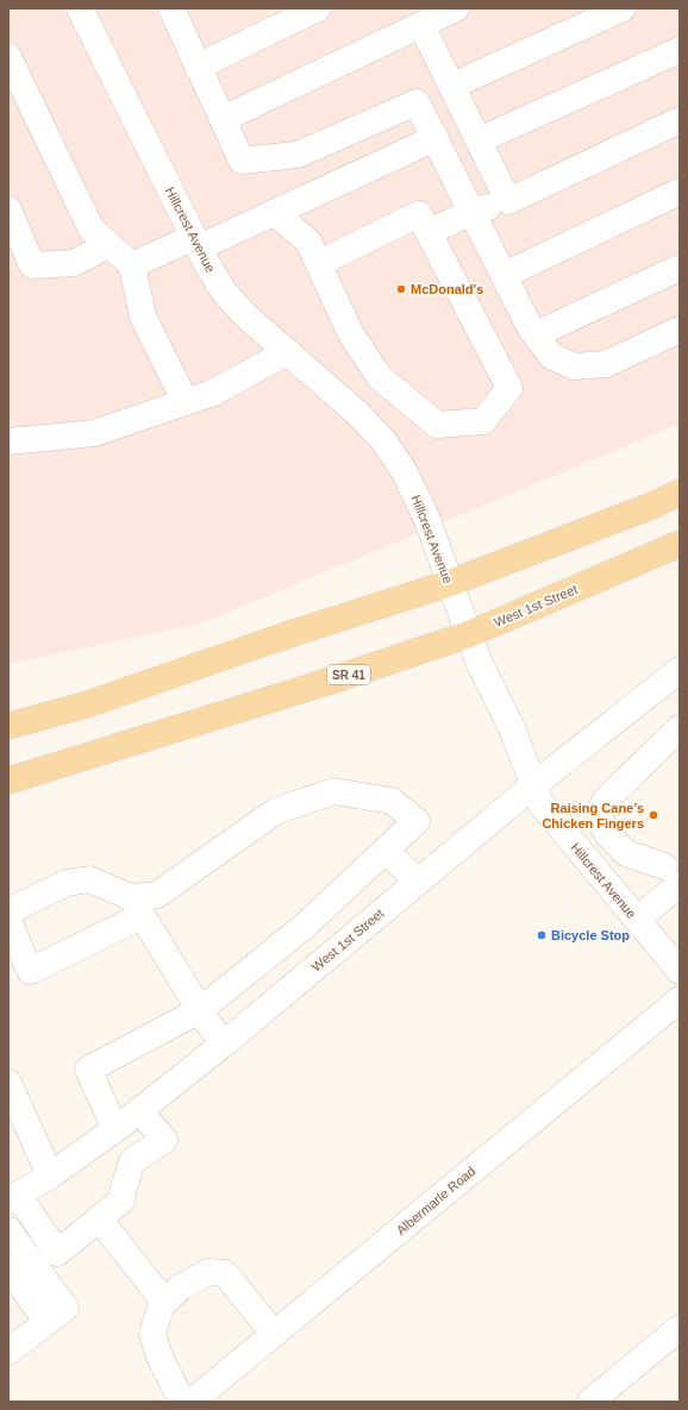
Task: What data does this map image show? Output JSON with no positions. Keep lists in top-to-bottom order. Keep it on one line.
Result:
{"streets":{"main road":["West 1st Street","SR 41"],"street":["Hillcrest Avenue","Albermarle Road"]},"crossings":[["Hillcrest Avenue","West 1st Street"]],"places":["McDonald's","Raising Cane’s Chicken Fingers","Bicycle Stop"]}
